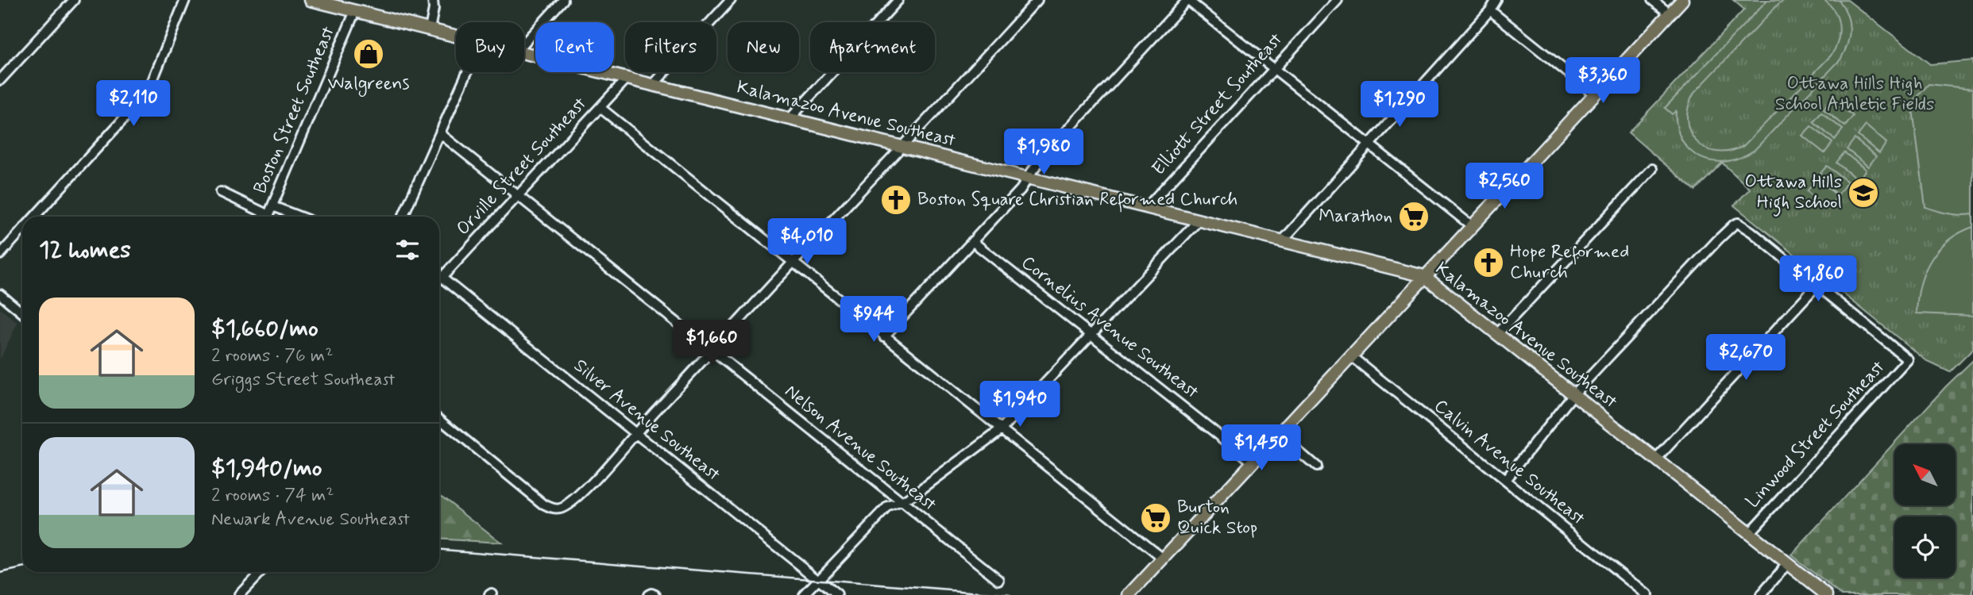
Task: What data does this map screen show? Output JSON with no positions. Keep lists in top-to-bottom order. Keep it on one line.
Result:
{"streets":{"main road":["Kalamazoo Avenue Southeast"],"street":["Elliott Street Southeast","Boston Street Southeast","Orville Street Southeast","Cornelius Avenue Southeast","Silver Avenue Southeast","Linwood Street Southeast","Nelson Avenue Southeast","Calvin Avenue Southeast"]},"crossings":[["Elliott Street Southeast","Kalamazoo Avenue Southeast"],["Boston Street Southeast","Kalamazoo Avenue Southeast"],["Kalamazoo Avenue Southeast","Orville Street Southeast"],["Kalamazoo Avenue Southeast","Linwood Street Southeast"],["Orville Street Southeast","Nelson Avenue Southeast"]],"parks":["Ottawa Hills High School Athletic Fields"],"places":{"shop":["Walgreens"],"school or university":["Ottawa Hills High School"],"church":["Boston Square Christian Reformed Church","Hope Reformed Church"],"supermarket":["Marathon","Burton Quick Stop"]},"north":"top left","page":{"chip":["Buy","Rent","Filters","New","Apartment"],"price":["$3,360","$2,110","$1,290","$1,980","$2,560","$4,010","$1,860","$944","$1,660","$2,670","$1,940","$1,450"],"heading":"12 homes","list":[{"name":"$1,660/mo","note":"2 rooms · 76 m² · Griggs Street Southeast"},{"name":"$1,940/mo","note":"2 rooms · 74 m² · Newark Avenue Southeast"}]}}
